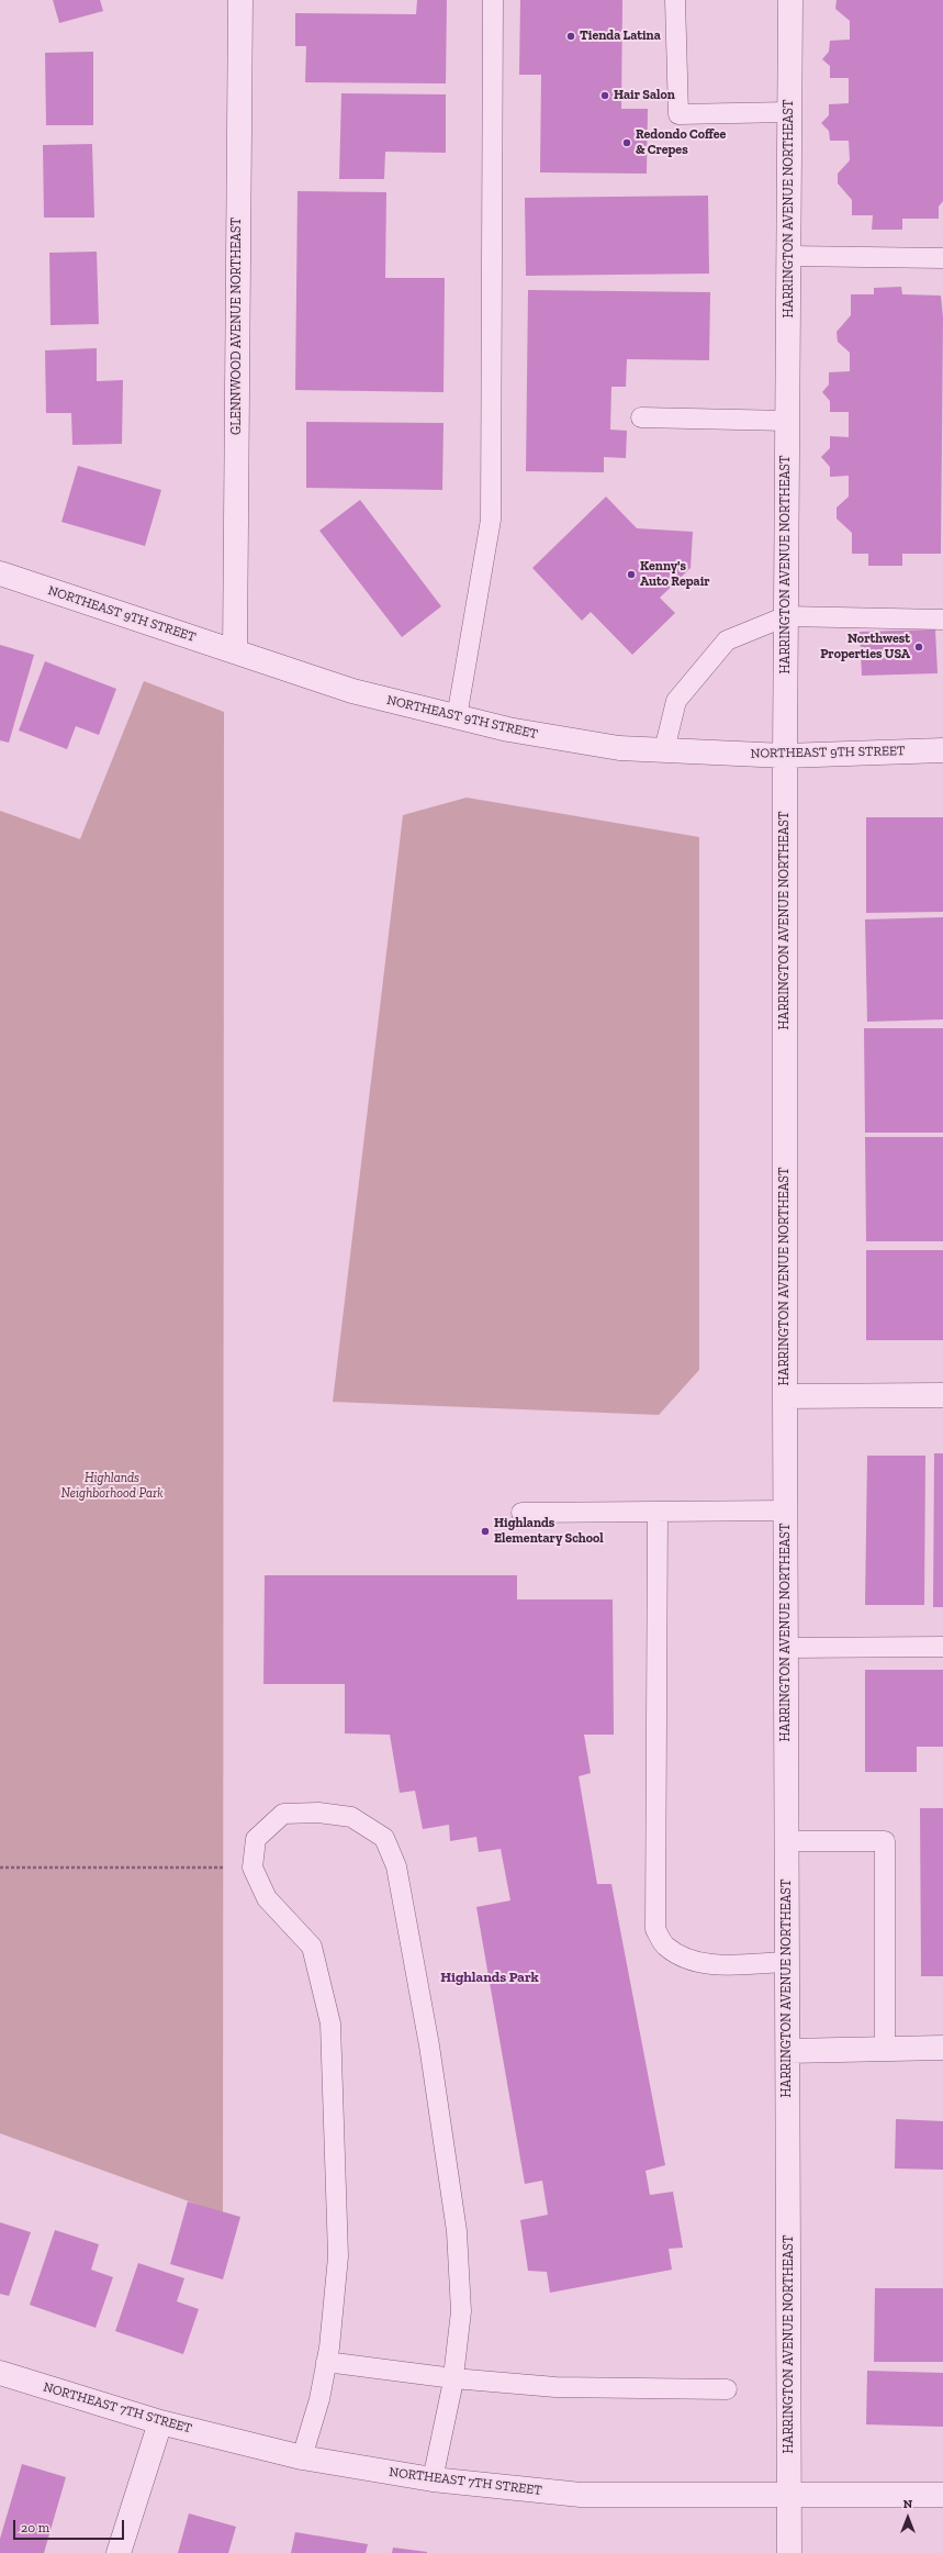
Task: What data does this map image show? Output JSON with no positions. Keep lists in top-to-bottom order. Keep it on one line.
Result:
{"streets":{"street":["HARRINGTON AVENUE NORTHEAST","GLENNWOOD AVENUE NORTHEAST","NORTHEAST 9TH STREET","NORTHEAST 7TH STREET"]},"crossings":[["HARRINGTON AVENUE NORTHEAST","NORTHEAST 9TH STREET"],["HARRINGTON AVENUE NORTHEAST","NORTHEAST 7TH STREET"],["GLENNWOOD AVENUE NORTHEAST","NORTHEAST 9TH STREET"]],"districts":["Highlands Park"],"parks":["Highlands Neighborhood Park"],"places":["Tienda Latina","Hair Salon","Redondo Coffee & Crepes","Kenny's Auto Repair","Northwest Properties USA","Highlands Elementary School"],"scale_bar":"20 m","north":"top"}
